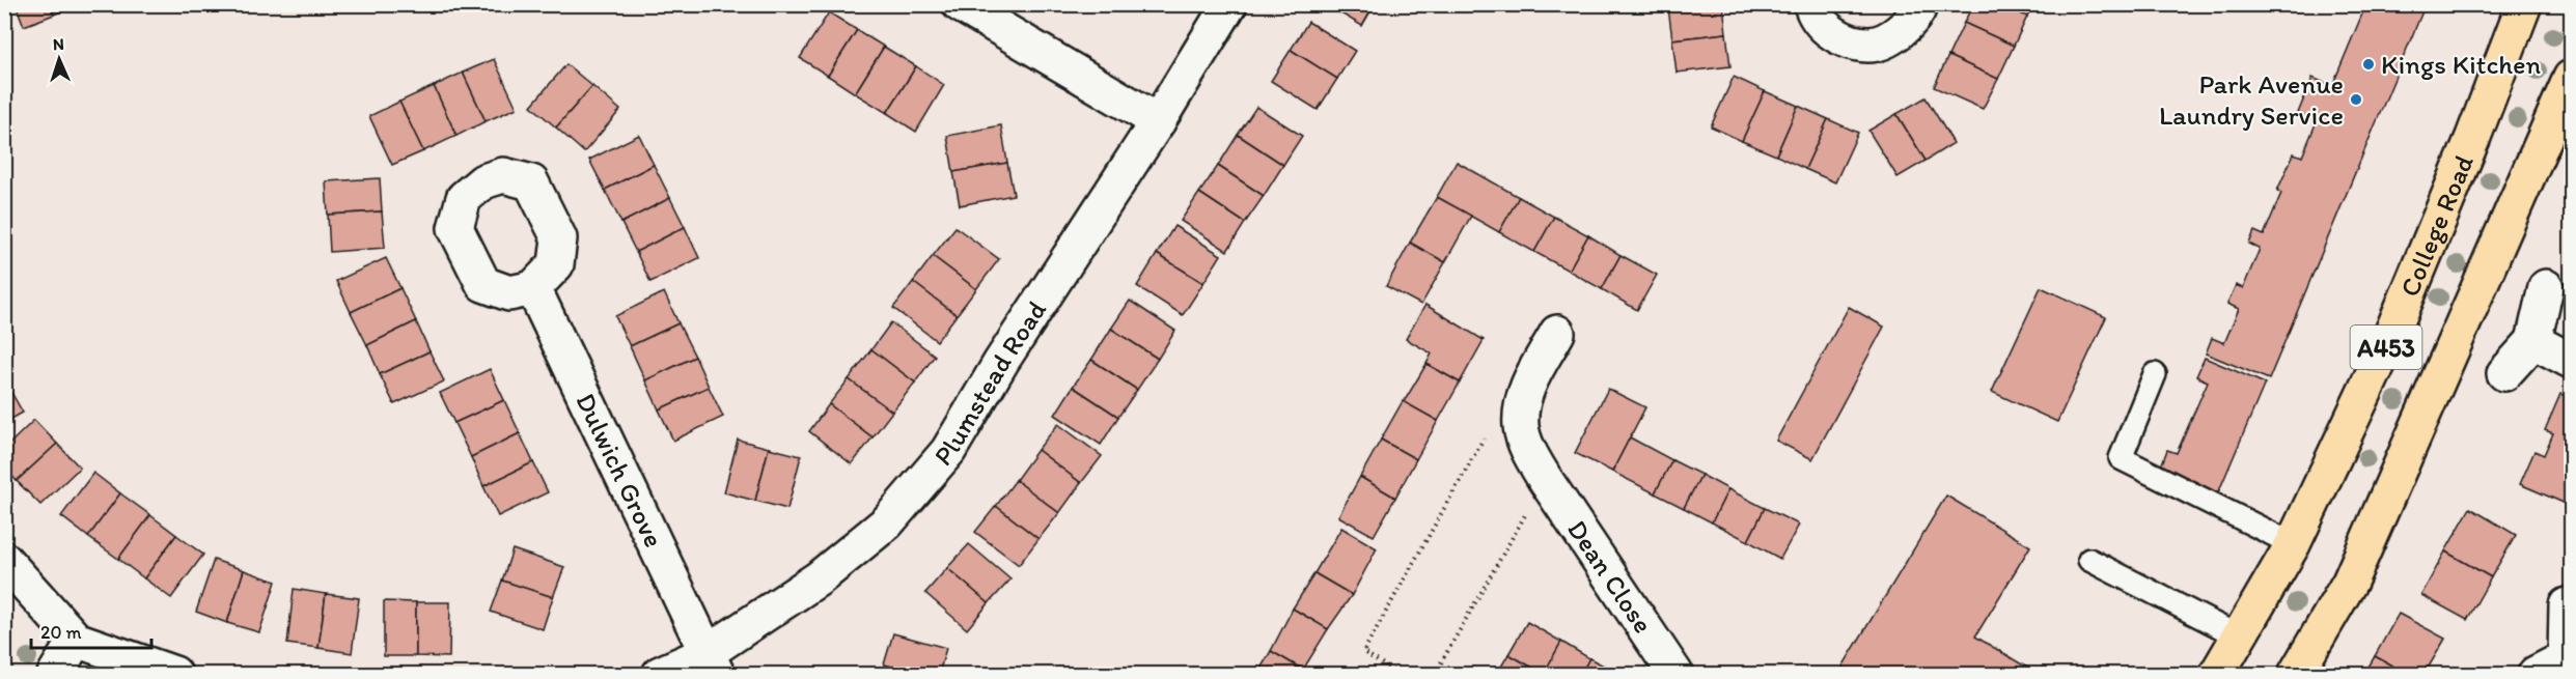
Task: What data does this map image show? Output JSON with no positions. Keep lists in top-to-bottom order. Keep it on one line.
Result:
{"streets":{"main road":["College Road","A453"],"street":["Plumstead Road","Dulwich Grove","Dean Close"]},"crossings":[["Plumstead Road","Dulwich Grove"]],"places":["Kings Kitchen","Park Avenue Laundry Service"],"scale_bar":"20 m","north":"top"}
